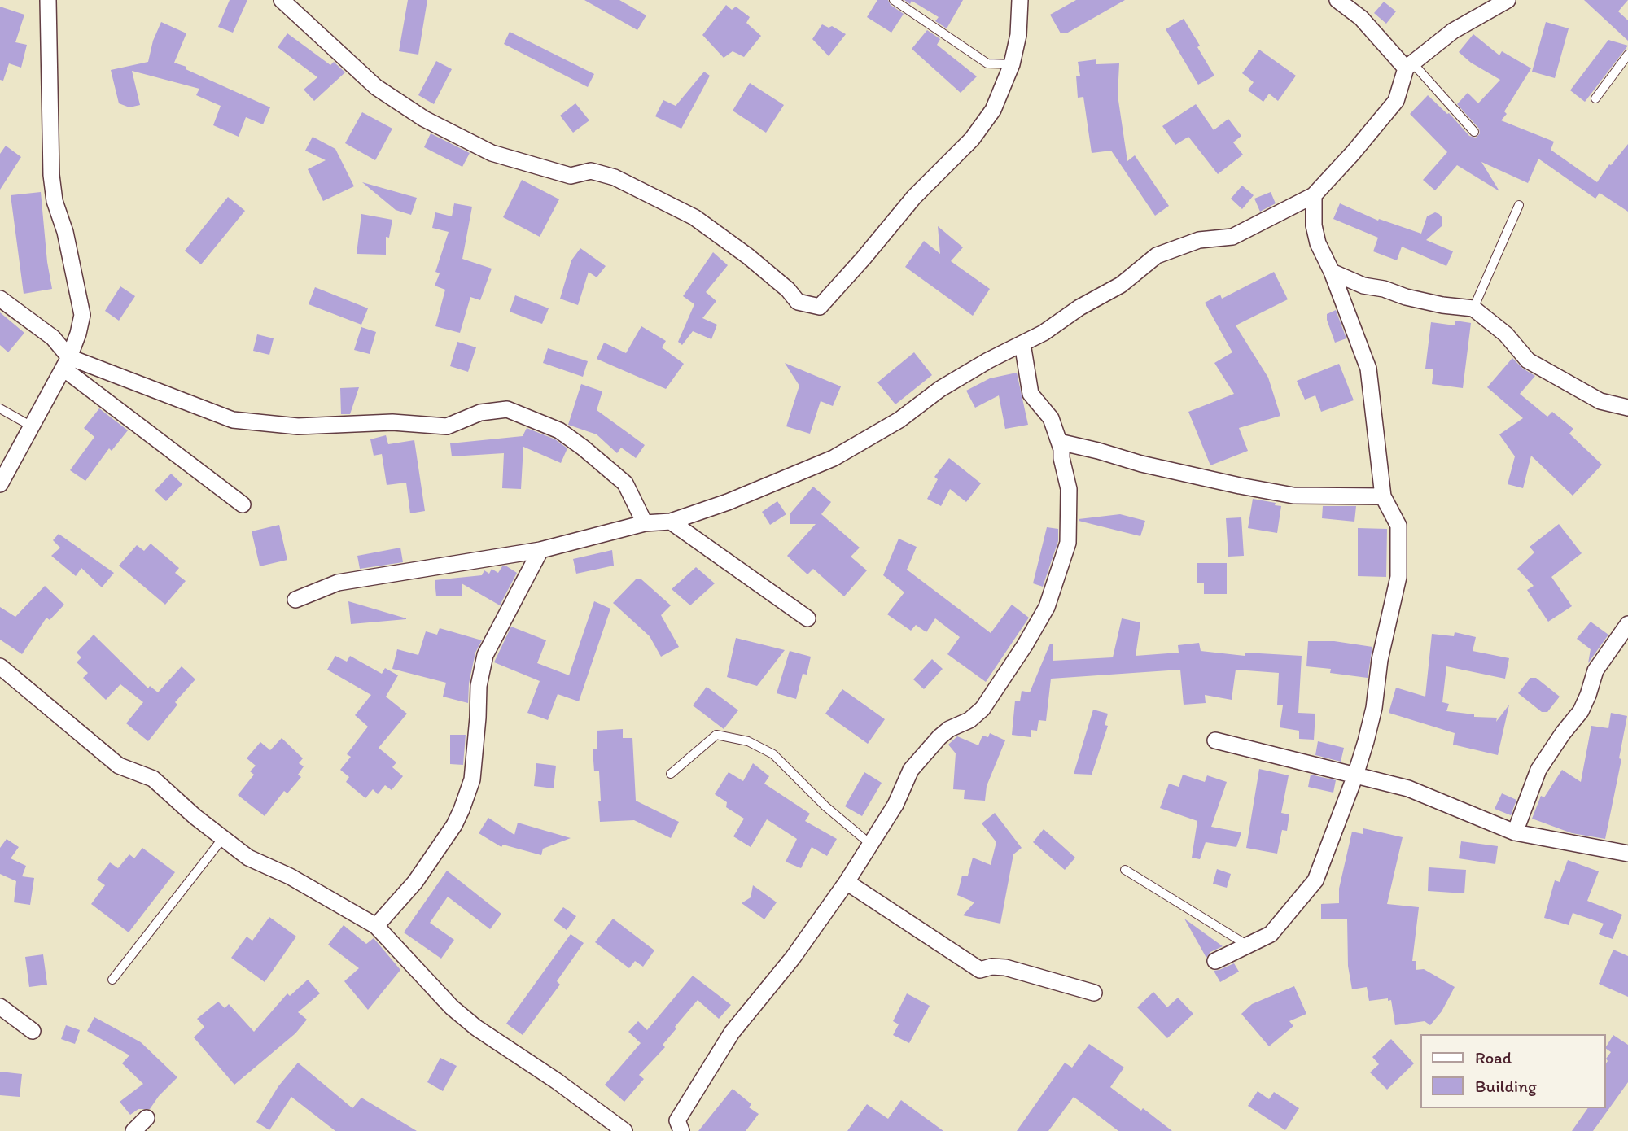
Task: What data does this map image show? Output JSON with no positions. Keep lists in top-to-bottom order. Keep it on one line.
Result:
{"legend":["Road","Building"]}
